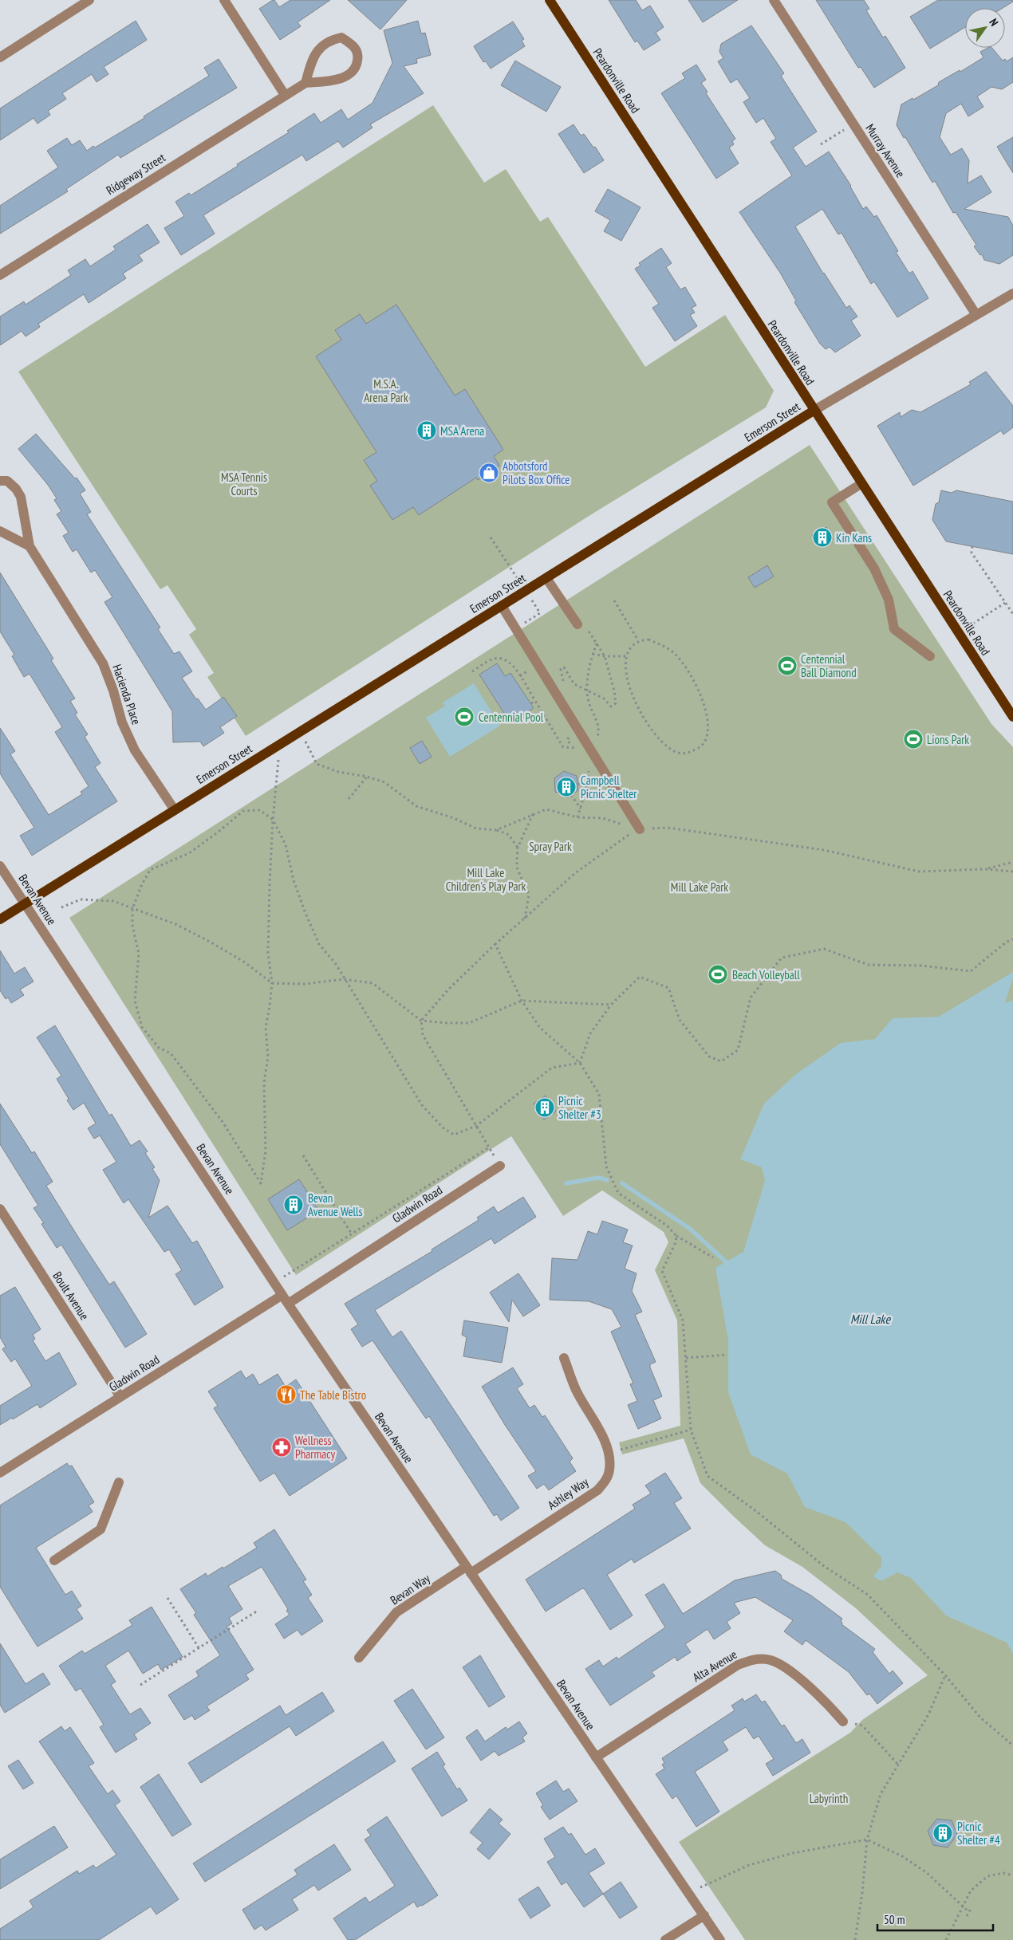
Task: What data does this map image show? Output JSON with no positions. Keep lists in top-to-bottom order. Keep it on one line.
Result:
{"streets":{"main road":["Peardonville Road","Emerson Street"],"street":["Murray Avenue","Ridgeway Street","Hacienda Place","Bevan Avenue","Gladwin Road","Boult Avenue","Ashley Way","Bevan Way","Alta Avenue"]},"crossings":[["Peardonville Road","Emerson Street"],["Murray Avenue","Emerson Street"],["Emerson Street","Hacienda Place"],["Emerson Street","Bevan Avenue"],["Bevan Avenue","Gladwin Road"],["Bevan Avenue","Ashley Way"],["Bevan Avenue","Bevan Way"],["Bevan Avenue","Alta Avenue"],["Gladwin Road","Boult Avenue"],["Ashley Way","Bevan Way"]],"water":["Mill Lake"],"parks":["M.S.A. Arena Park","MSA Tennis Courts","Spray Park","Mill Lake Children's Play Park","Mill Lake Park","Labyrinth"],"places":{"building":["MSA Arena","Kin Kans","Campbell Picnic Shelter","Picnic Shelter #3","Bevan Avenue Wells","Picnic Shelter #4"],"shop":["Abbotsford Pilots Box Office"],"sports":["Centennial Ball Diamond","Centennial Pool","Lions Park","Beach Volleyball"],"restaurant":["The Table Bistro"],"pharmacy":["Wellness Pharmacy"]},"scale_bar":"50 m","north":"top right"}
